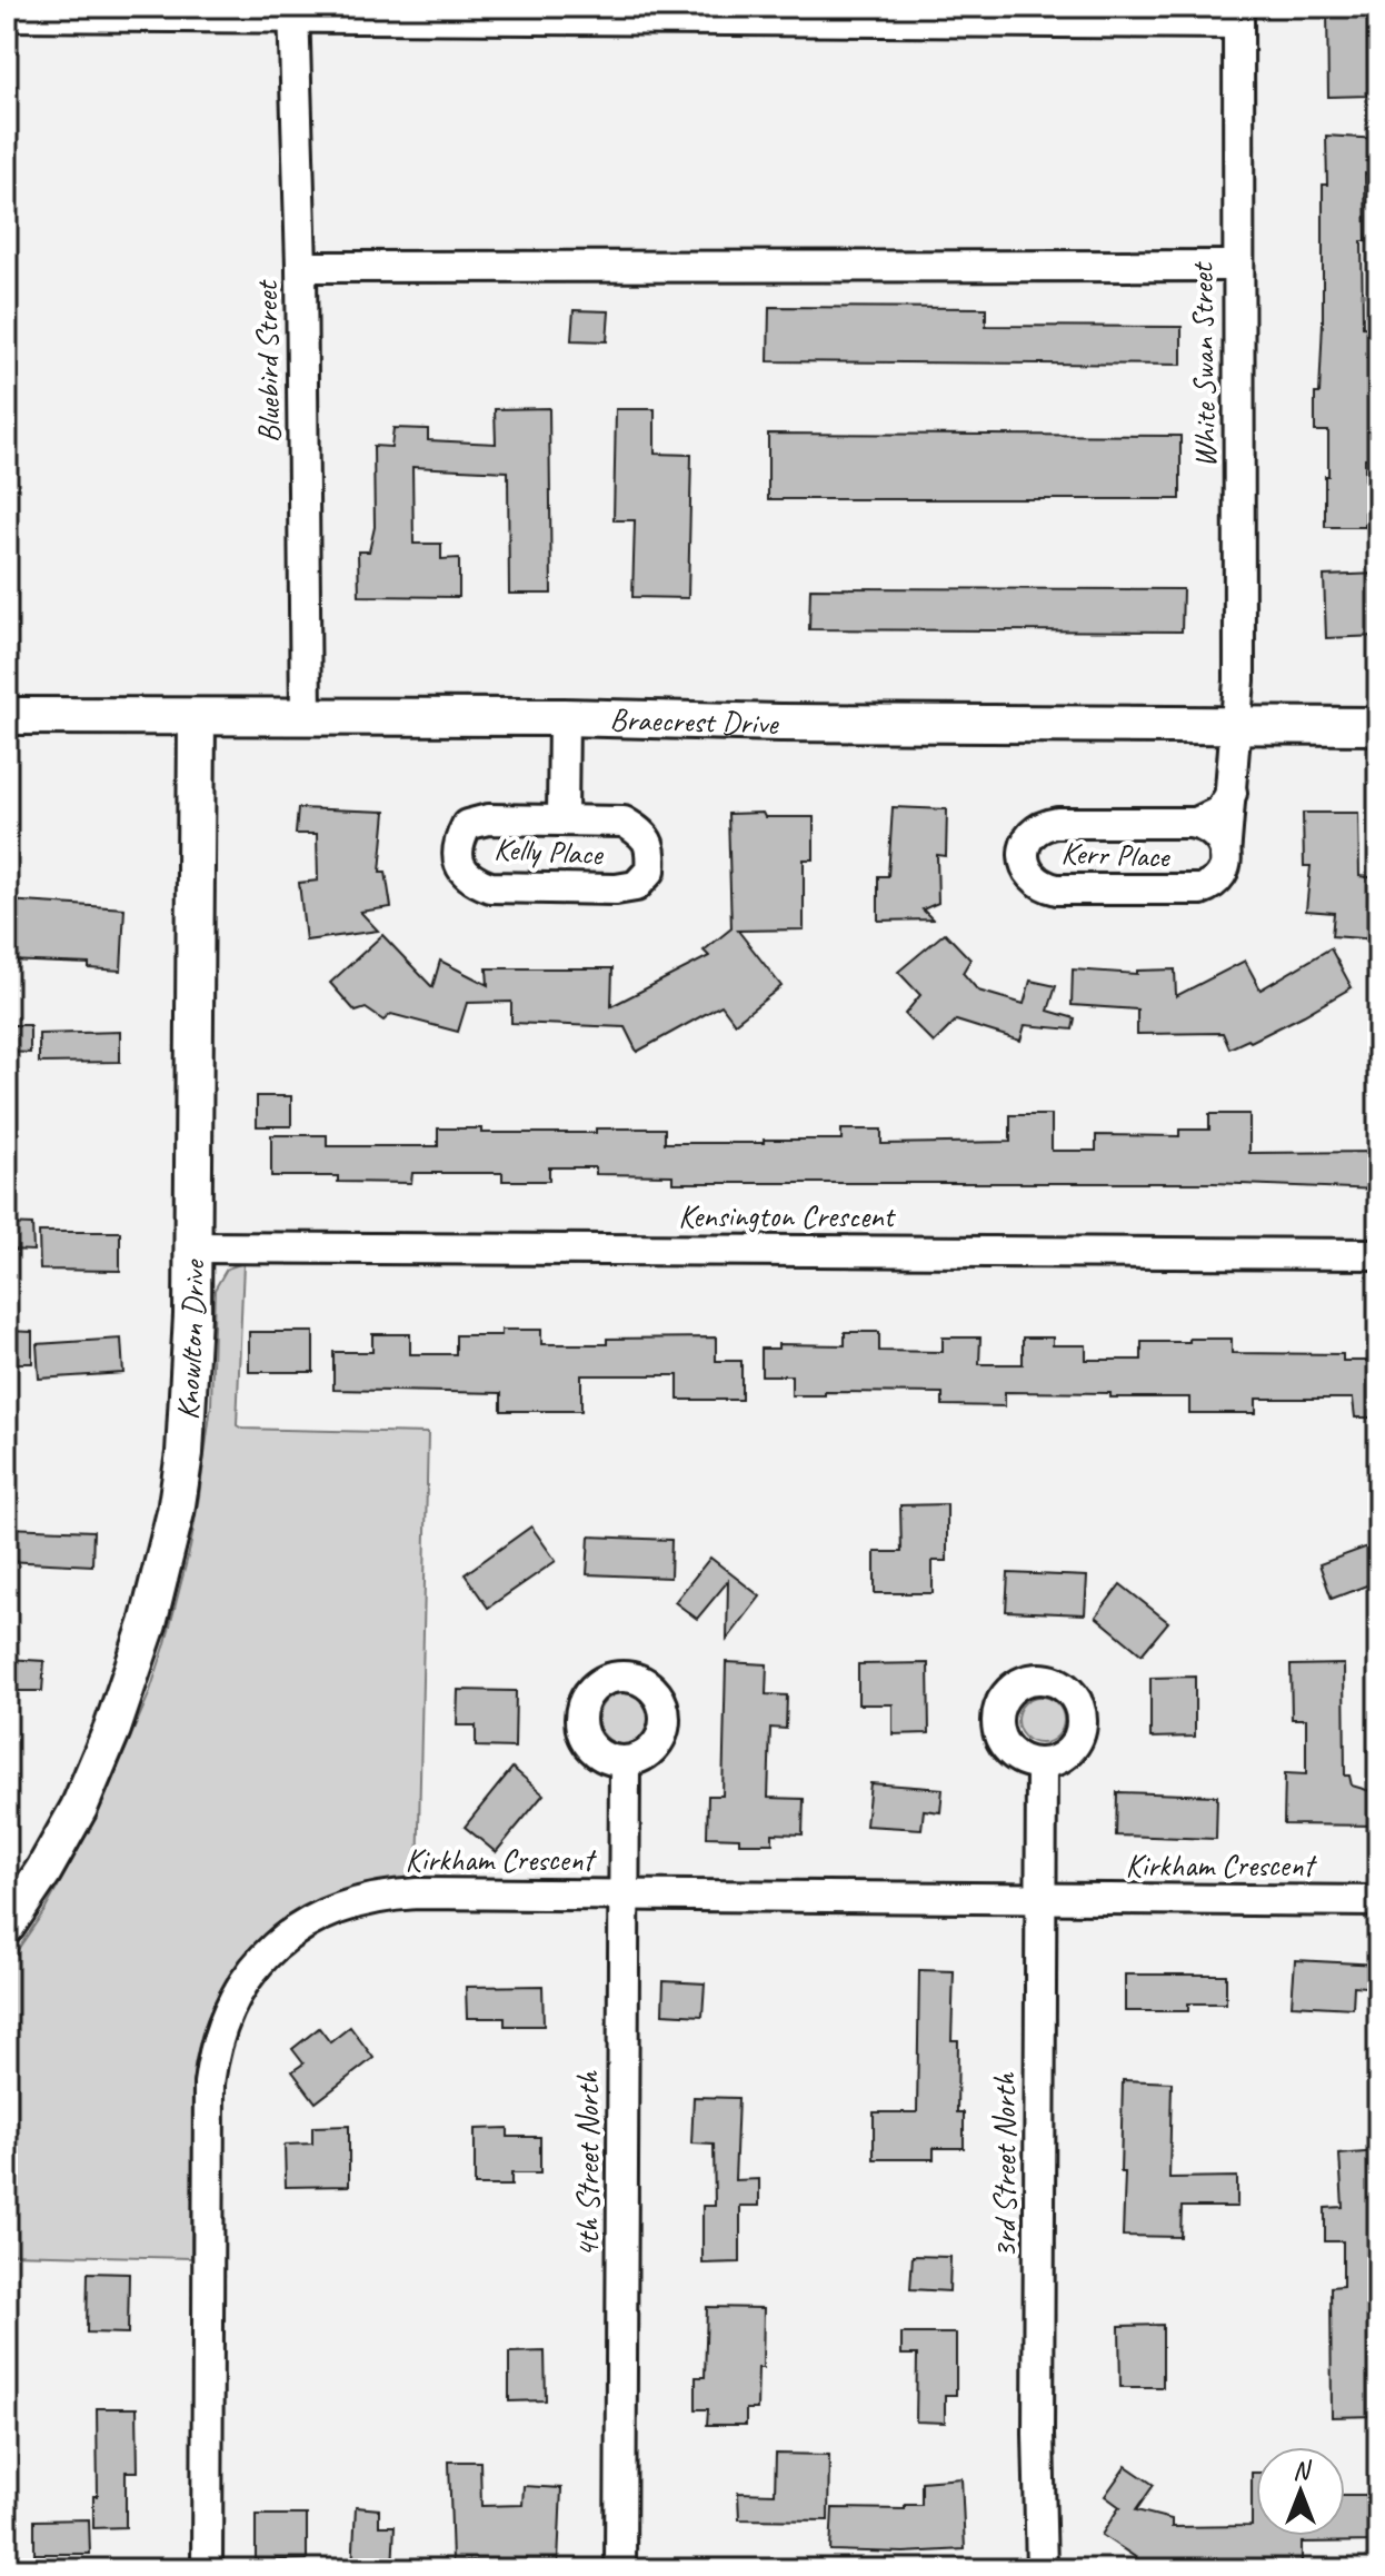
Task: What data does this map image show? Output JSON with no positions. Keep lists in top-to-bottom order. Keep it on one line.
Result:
{"streets":{"street":["Bluebird Street","White Swan Street","Braecrest Drive","Kelly Place","Kerr Place","Kensington Crescent","Knowlton Drive","Kirkham Crescent","4th Street North","3rd Street North"]},"crossings":[["Bluebird Street","Braecrest Drive"],["White Swan Street","Braecrest Drive"],["Braecrest Drive","Kelly Place"],["Braecrest Drive","Knowlton Drive"],["Kensington Crescent","Knowlton Drive"],["Kirkham Crescent","4th Street North"],["Kirkham Crescent","3rd Street North"]],"north":"top"}
